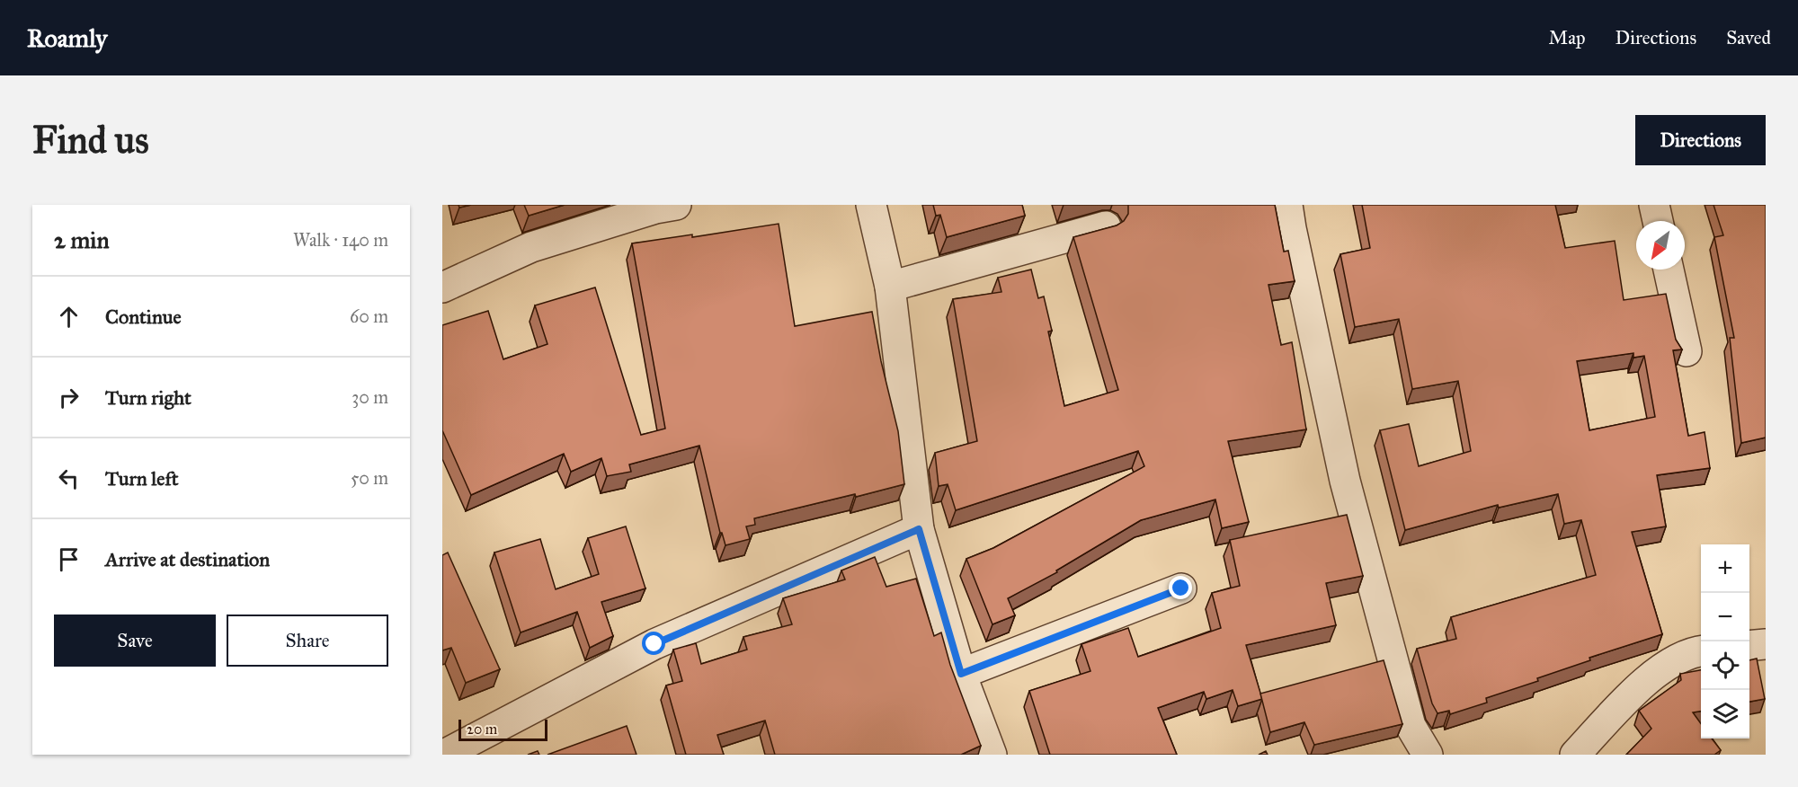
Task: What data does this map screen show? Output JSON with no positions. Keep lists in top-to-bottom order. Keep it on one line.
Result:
{"scale_bar":"20 m","north":"bottom left","page":{"header":"Roamly","nav":["Map","Directions","Saved"],"buttons":["Directions",["Save","Share"]],"title":"Find us","heading":["2 min","Walk · 140 m"],"list":[["Continue","60 m"],["Turn right","30 m"],["Turn left","50 m"],"Arrive at destination"],"map_buttons":["+","−"],"scale":"20 m"}}
